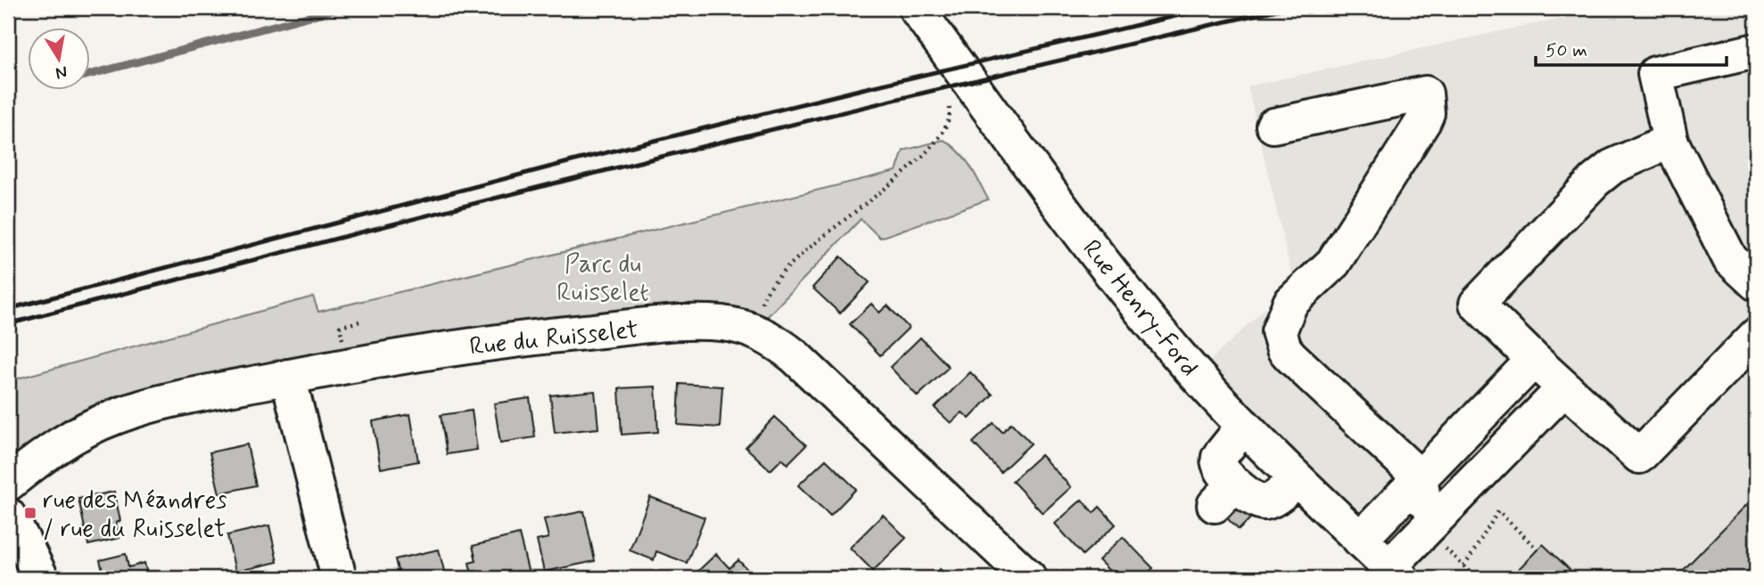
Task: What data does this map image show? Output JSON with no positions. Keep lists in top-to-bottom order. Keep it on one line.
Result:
{"streets":{"street":["Rue Henry-Ford","Rue du Ruisselet"]},"parks":["Parc du Ruisselet"],"places":{"transit":["rue des Méandres / rue du Ruisselet"]},"scale_bar":"50 m","north":"bottom"}
